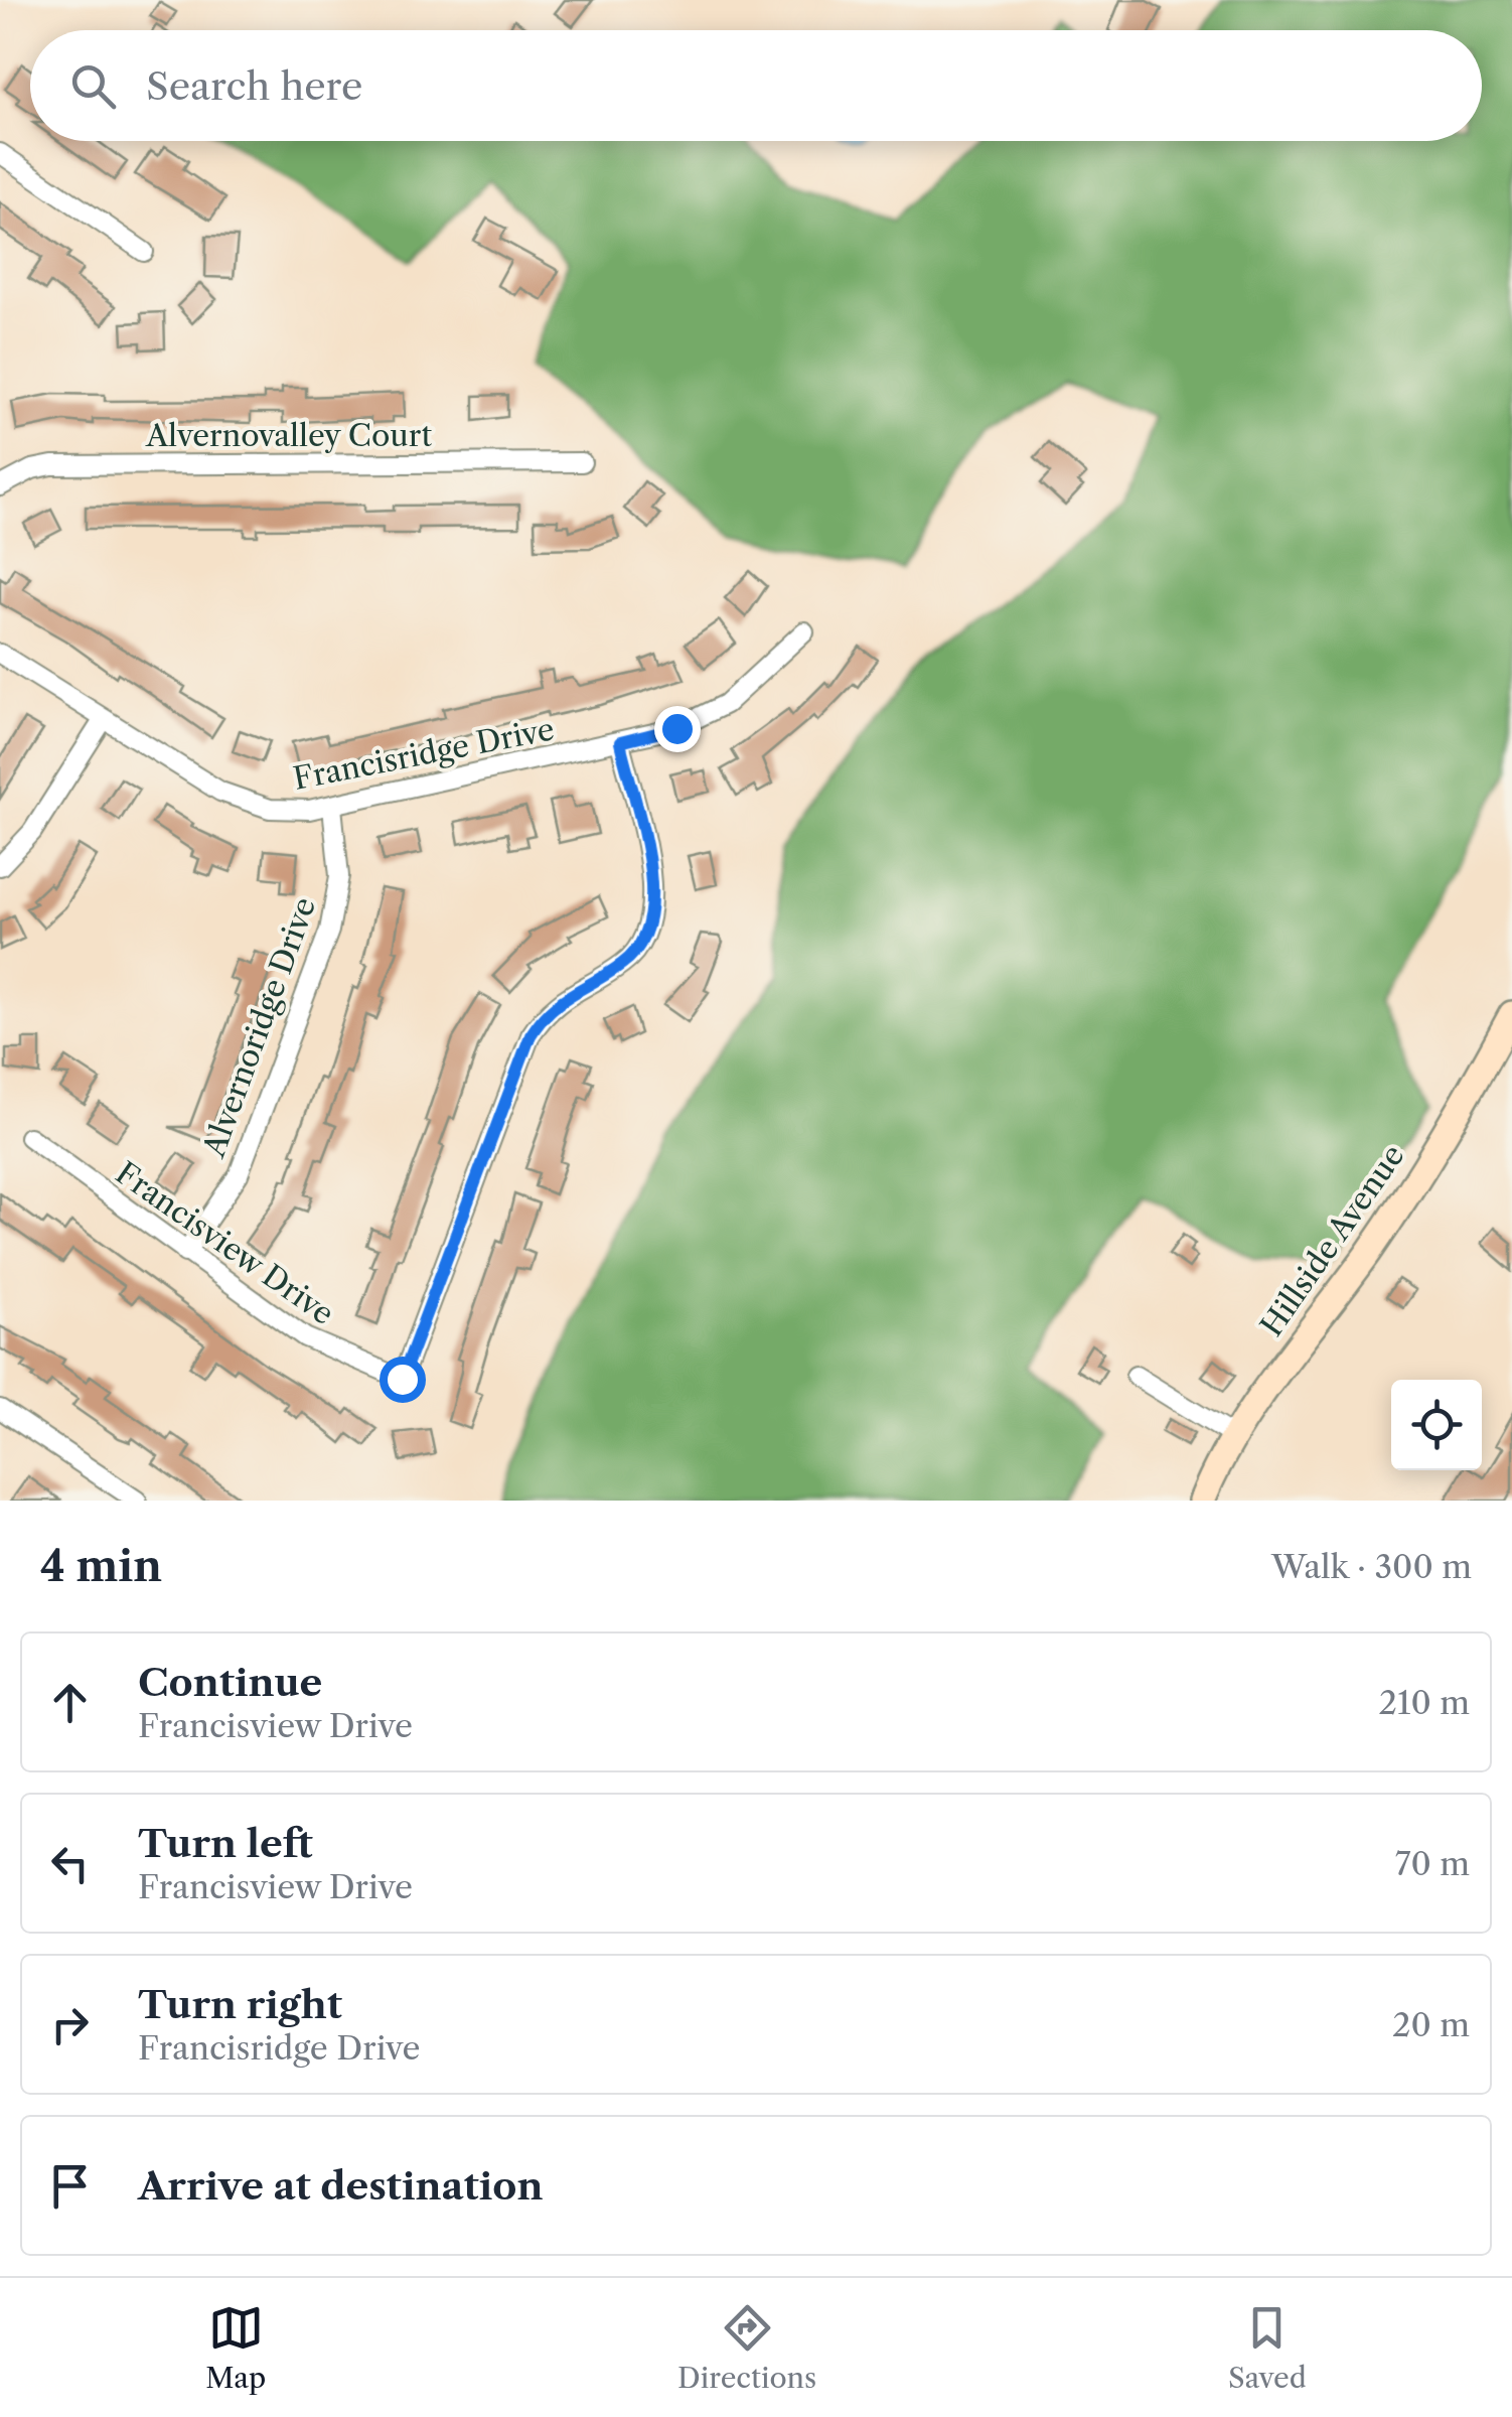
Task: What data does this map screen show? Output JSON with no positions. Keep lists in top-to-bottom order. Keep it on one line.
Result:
{"streets":{"street":["Alvernovalley Court","Francisridge Drive","Alvernoridge Drive","Hillside Avenue","Francisview Drive"]},"crossings":[["Francisridge Drive","Alvernoridge Drive"],["Francisridge Drive","Francisview Drive"],["Alvernoridge Drive","Francisview Drive"]],"page":{"search":"Search here","heading":["4 min","Walk · 300 m"],"list":[["Continue","Francisview Drive","210 m"],["Turn left","Francisview Drive","70 m"],["Turn right","Francisridge Drive","20 m"],"Arrive at destination"],"nav":["Map","Directions","Saved"]}}
